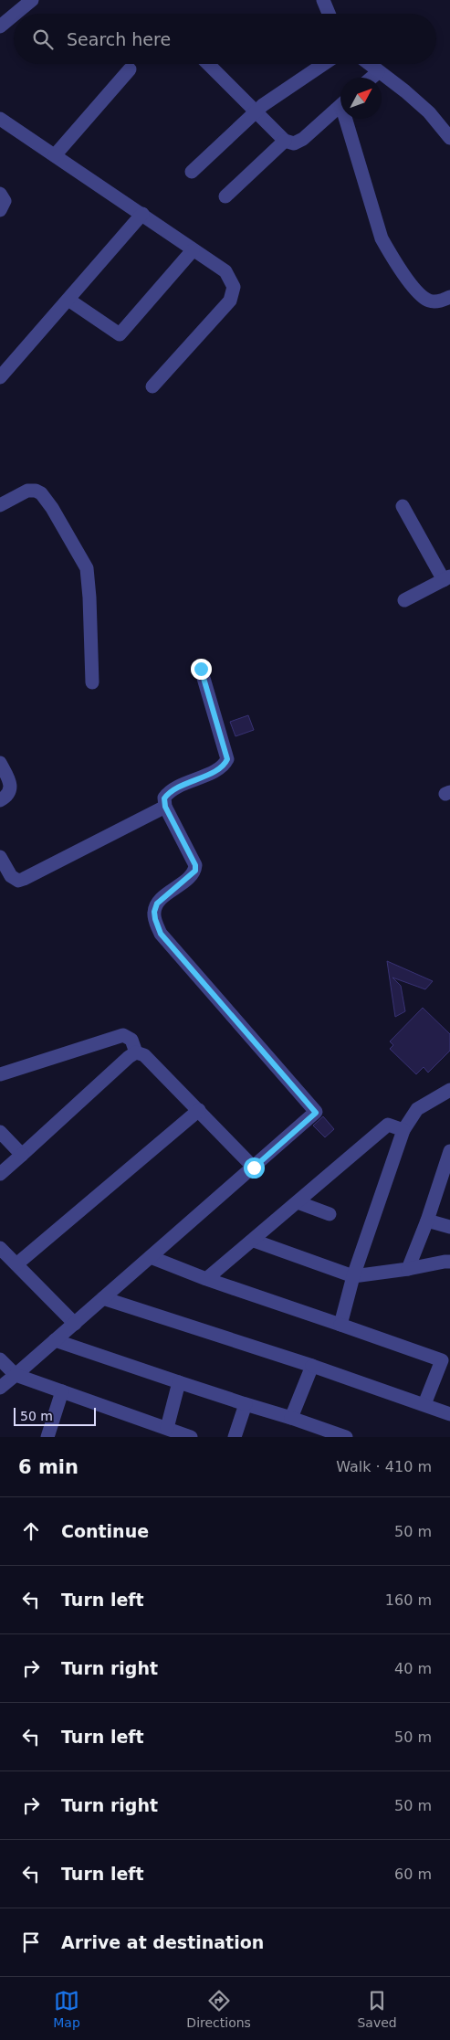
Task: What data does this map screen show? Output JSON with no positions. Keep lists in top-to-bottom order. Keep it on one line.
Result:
{"scale_bar":"50 m","north":"top right","page":{"search":"Search here","scale":"50 m","heading":["6 min","Walk · 410 m"],"list":[["Continue","50 m"],["Turn left","160 m"],["Turn right","40 m"],["Turn left","50 m"],["Turn right","50 m"],["Turn left","60 m"],"Arrive at destination"],"nav":["Map","Directions","Saved"]}}
